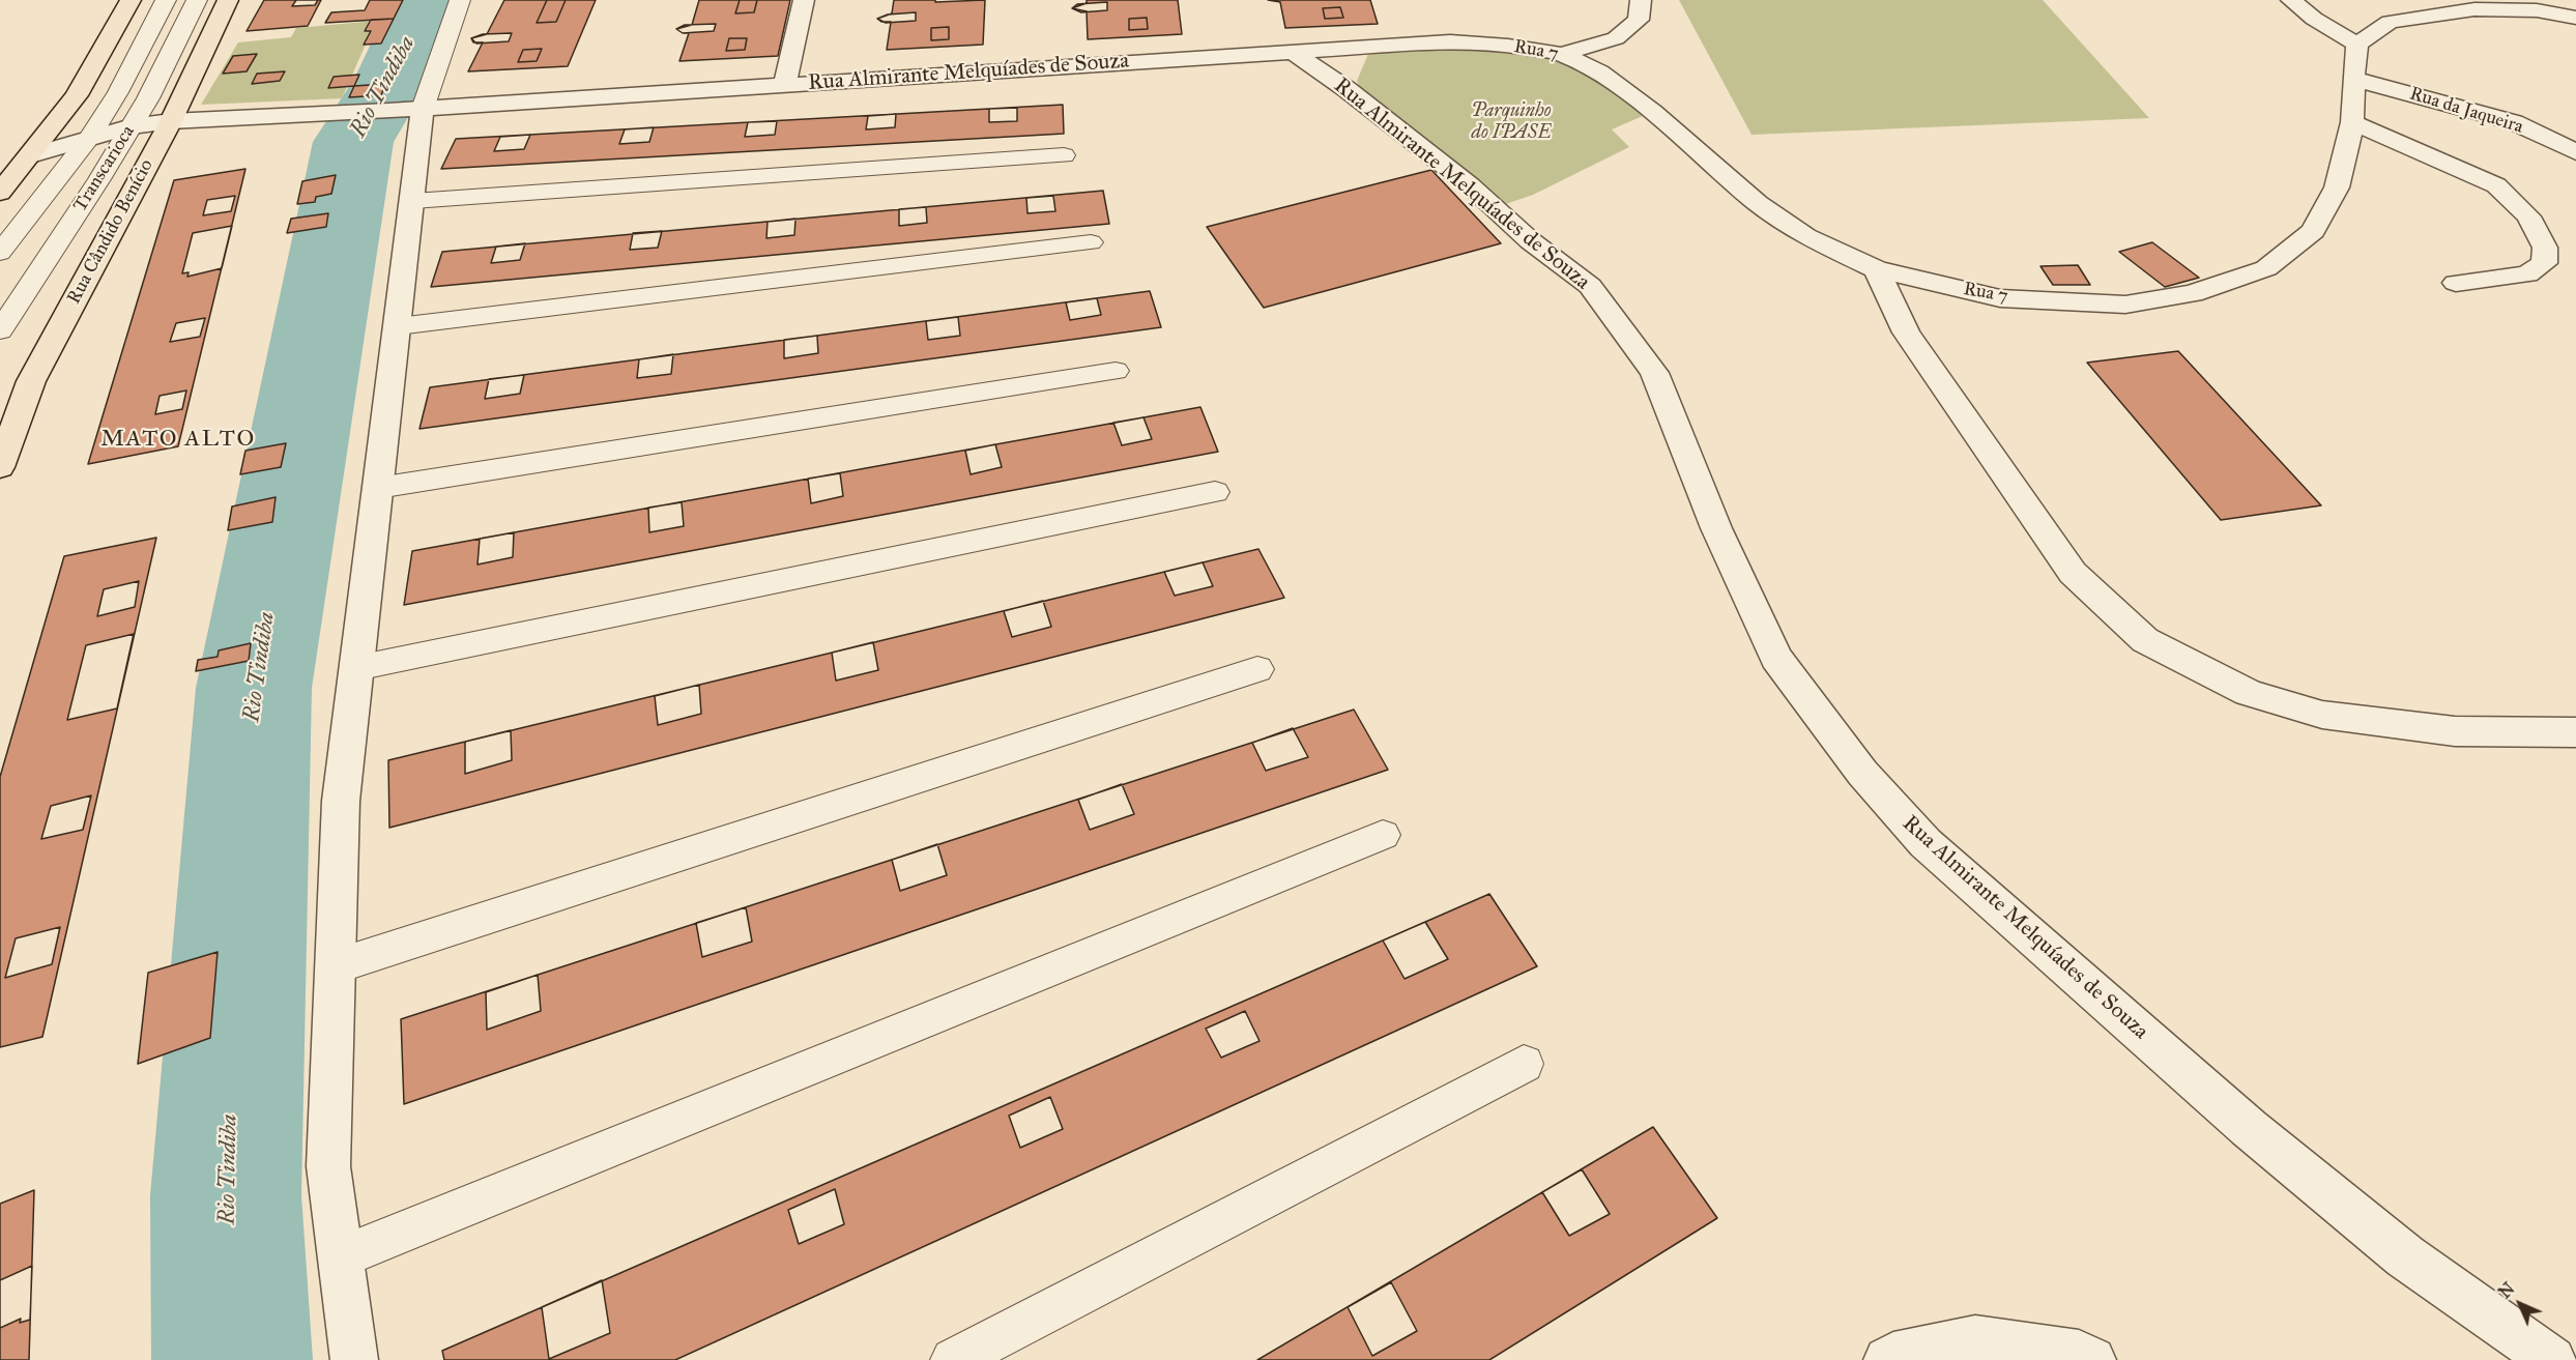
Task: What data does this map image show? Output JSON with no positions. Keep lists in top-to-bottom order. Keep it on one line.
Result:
{"streets":{"main road":["Rua Cândido Benício"],"street":["Rua 7","Rua Almirante Melquíades de Souza","Rua da Jaqueira"],"lane":["Transcarioca"]},"crossings":[["Rua 7","Rua Almirante Melquíades de Souza"],["Rua 7","Rua da Jaqueira"],["Rua Almirante Melquíades de Souza","Transcarioca"],["Rua Almirante Melquíades de Souza","Rua Cândido Benício"]],"districts":["MATO ALTO"],"water":["Rio Tindiba"],"parks":["Parquinho do IPASE"],"north":"top left"}
